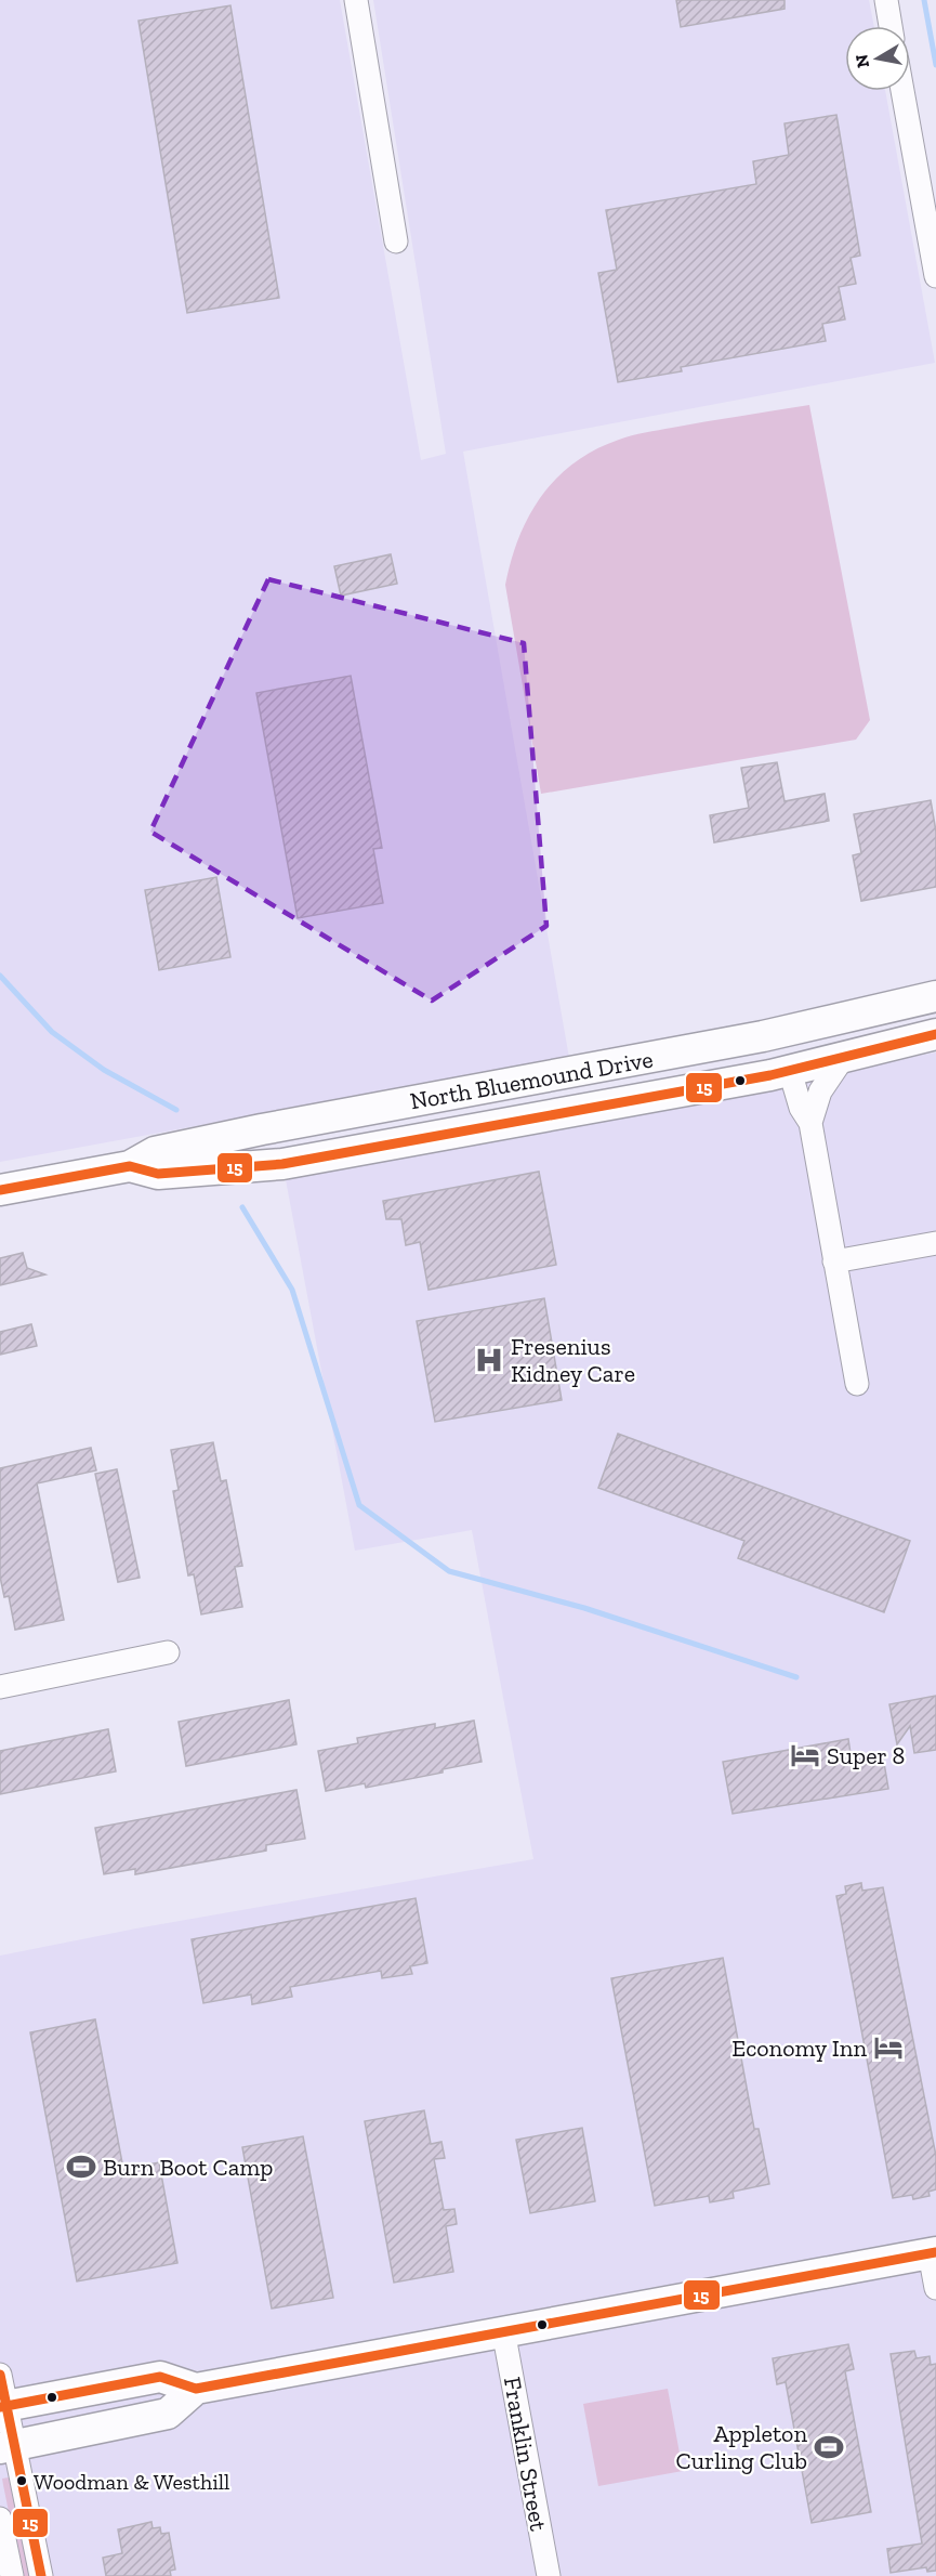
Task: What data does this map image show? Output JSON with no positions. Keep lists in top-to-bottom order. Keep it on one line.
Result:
{"streets":{"main road":["North Bluemound Drive"],"street":["Franklin Street"]},"places":{"hospital":["Fresenius Kidney Care"],"hotel":["Super 8","Economy Inn"],"sports":["Burn Boot Camp","Appleton Curling Club"],"other":["Woodman & Westhill"]},"lines":["transit line 15"],"north":"left"}
